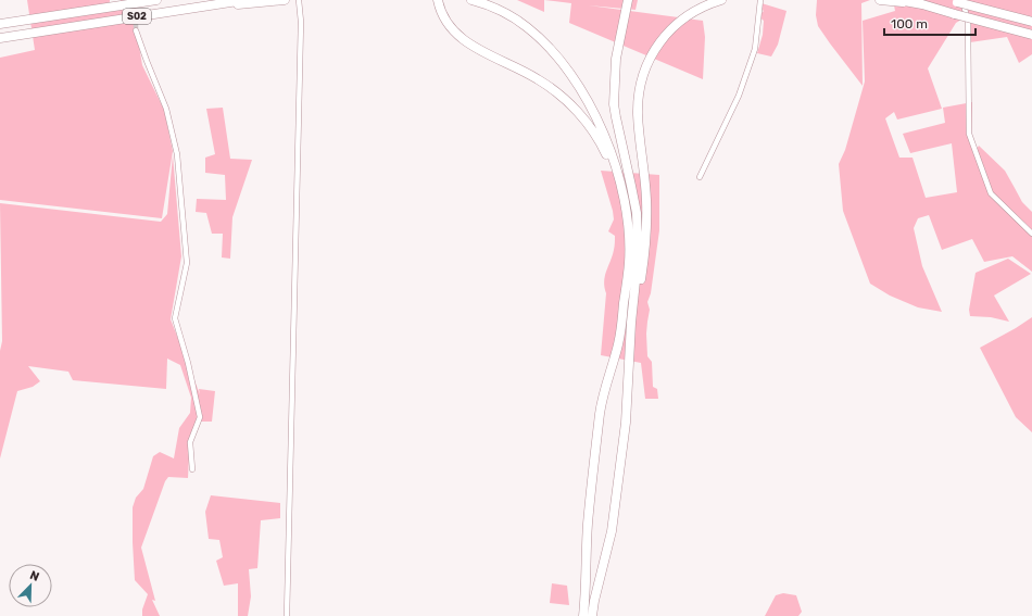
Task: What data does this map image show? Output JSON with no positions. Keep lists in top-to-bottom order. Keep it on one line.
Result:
{"streets":{"highway":["S02"]},"scale_bar":"100 m","north":"top right"}
